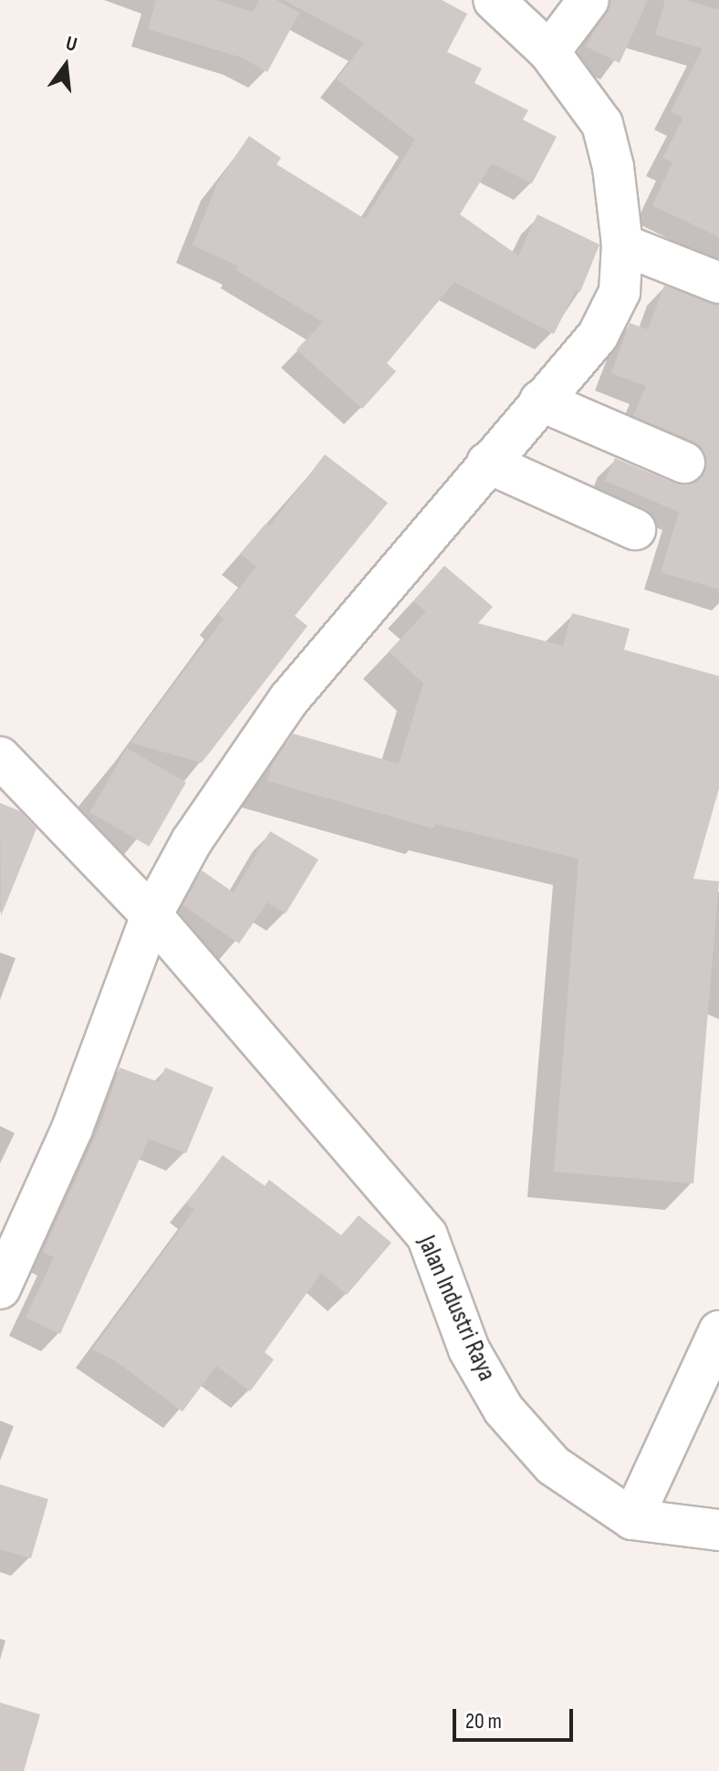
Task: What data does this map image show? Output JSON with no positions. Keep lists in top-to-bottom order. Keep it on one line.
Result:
{"streets":{"street":["Jalan Industri Raya"]},"scale_bar":"20 m","north":"top"}
